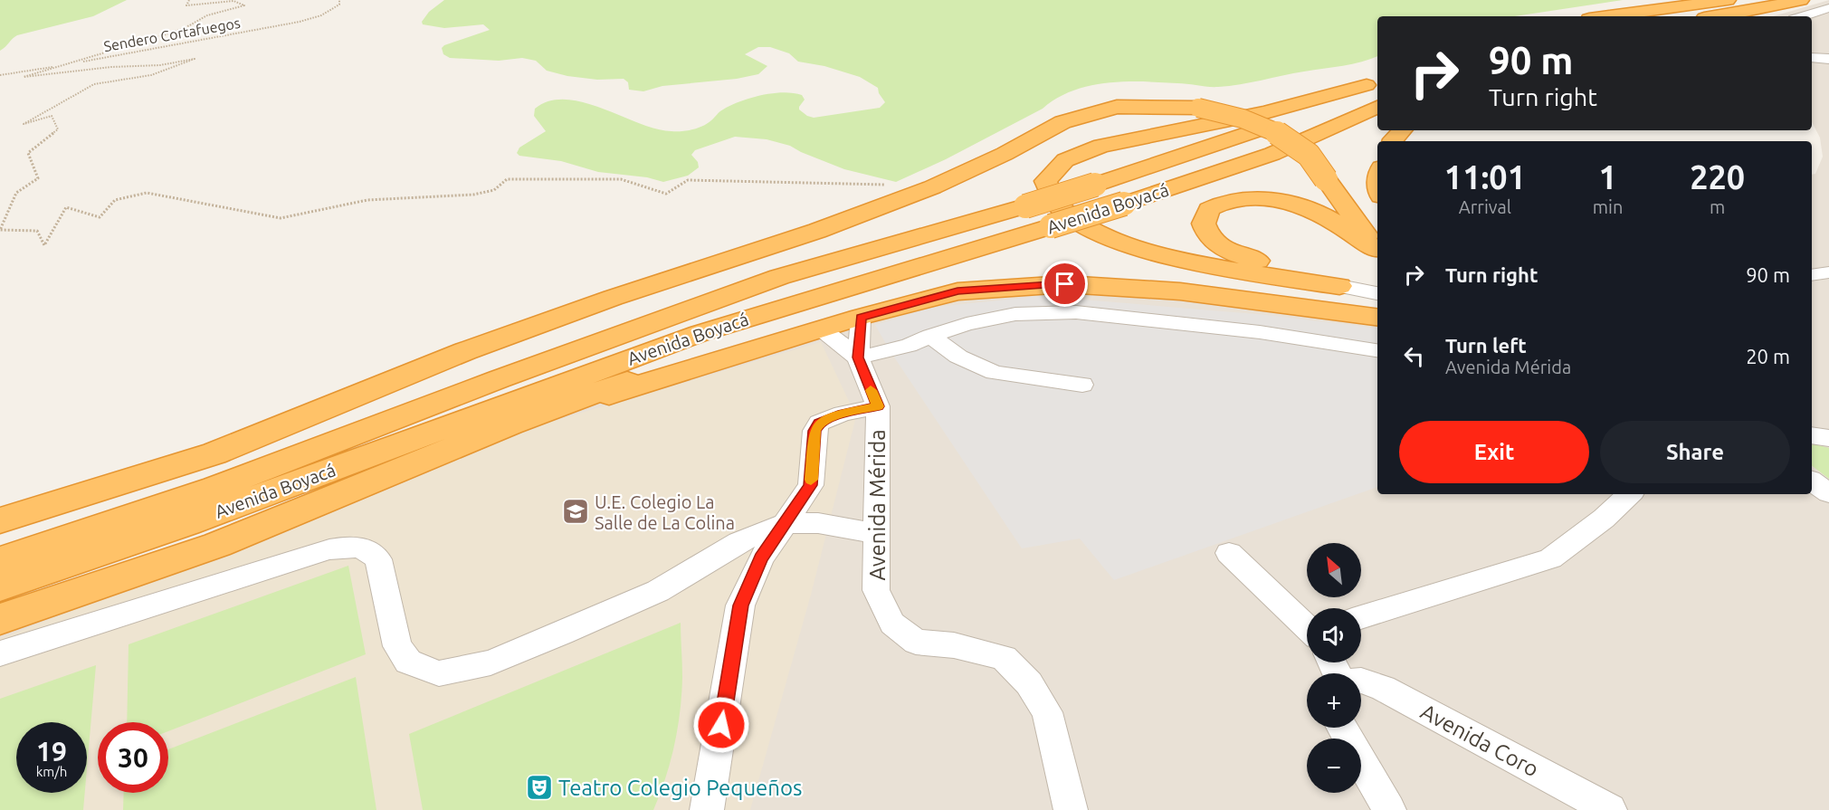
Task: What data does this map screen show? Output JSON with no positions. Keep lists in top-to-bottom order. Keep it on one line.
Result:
{"streets":{"highway":["Avenida Boyacá"],"street":["Avenida Mérida","Avenida Coro"],"path":["Sendero Cortafuegos"]},"places":{"school or university":["U.E. Colegio La Salle de La Colina"],"theatre":["Teatro Colegio Pequeños"]},"north":"top left","page":{"turn":["90 m","Turn right"],"eta":["11:01","Arrival","1","min","220","m"],"list":[{"name":"Turn right","value":"90 m"},{"name":"Turn left","note":"Avenida Mérida","value":"20 m"}],"buttons":["Exit","Share"],"map_buttons":["+","−"],"speed":"19 km/h","limit":"30"}}
